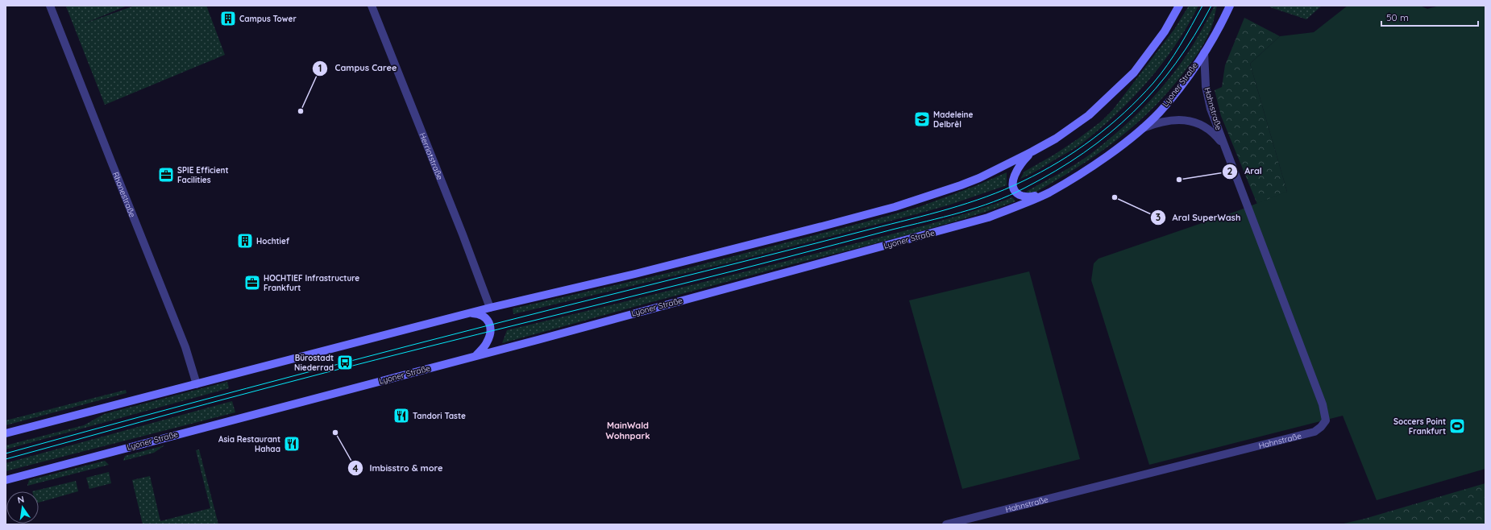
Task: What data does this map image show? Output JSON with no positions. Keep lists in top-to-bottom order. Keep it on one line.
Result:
{"streets":{"main road":["Lyoner Straße"],"street":["Hahnstraße","Herriotstraße","Rhonestraße"]},"crossings":[["Lyoner Straße","Hahnstraße"]],"districts":["MainWald Wohnpark"],"places":{"building":["Campus Tower","Hochtief"],"other":["Campus Caree","Aral","Aral SuperWash","Imbisstro & more"],"school or university":["Madeleine Delbrêl"],"office":["SPIE Efficient Facilities","HOCHTIEF Infrastructure Frankfurt"],"bus stop":["Bürostadt Niederrad"],"restaurant":["Tandori Taste","Asia Restaurant Hahaa"],"sports":["Soccers Point Frankfurt"]},"scale_bar":"50 m","north":"top"}
